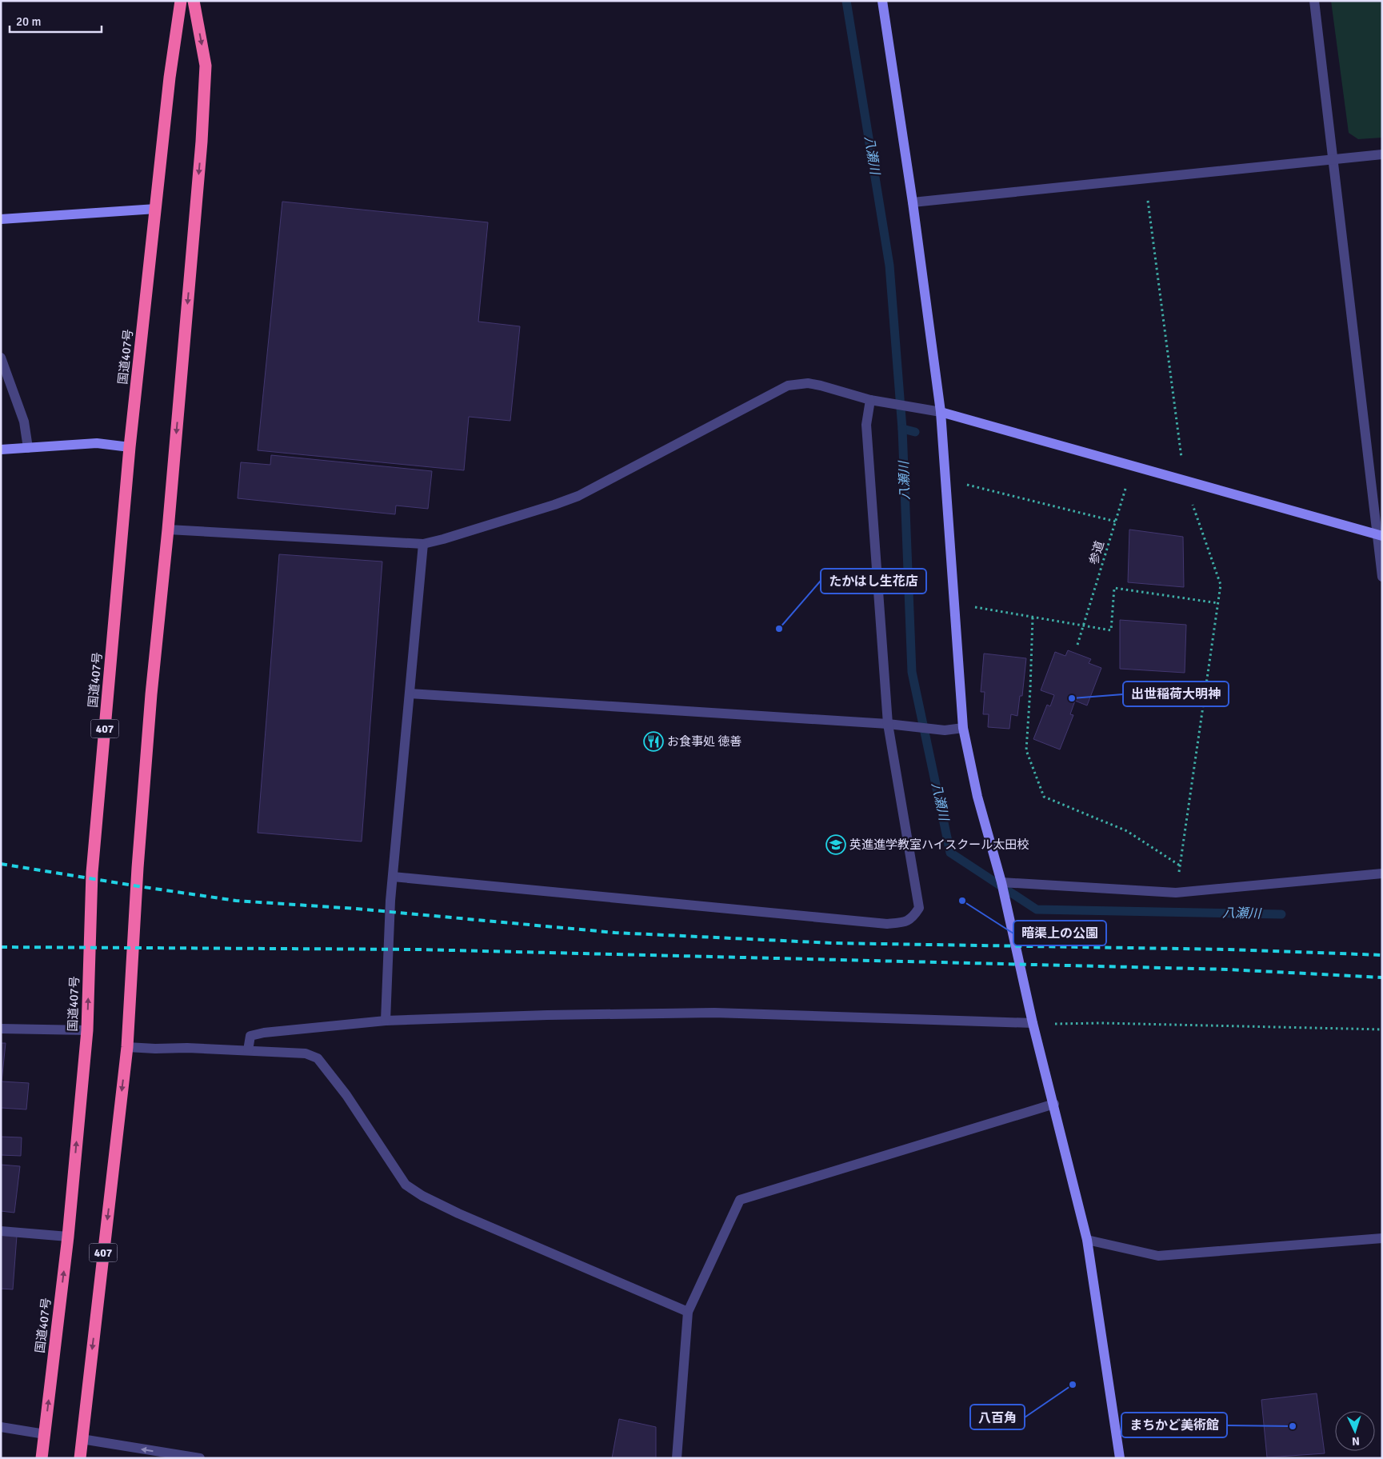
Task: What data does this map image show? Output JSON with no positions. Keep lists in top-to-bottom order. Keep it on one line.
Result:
{"streets":{"highway":["国道407号","407"],"path":["参道"]},"water":["八瀬川"],"places":{"other":["たかはし生花店","出世稲荷大明神","暗渠上の公園","八百角","まちかど美術館"],"restaurant":["お食事処 徳善"],"school or university":["英進進学教室ハイスクール太田校"]},"scale_bar":"20 m","north":"bottom"}
